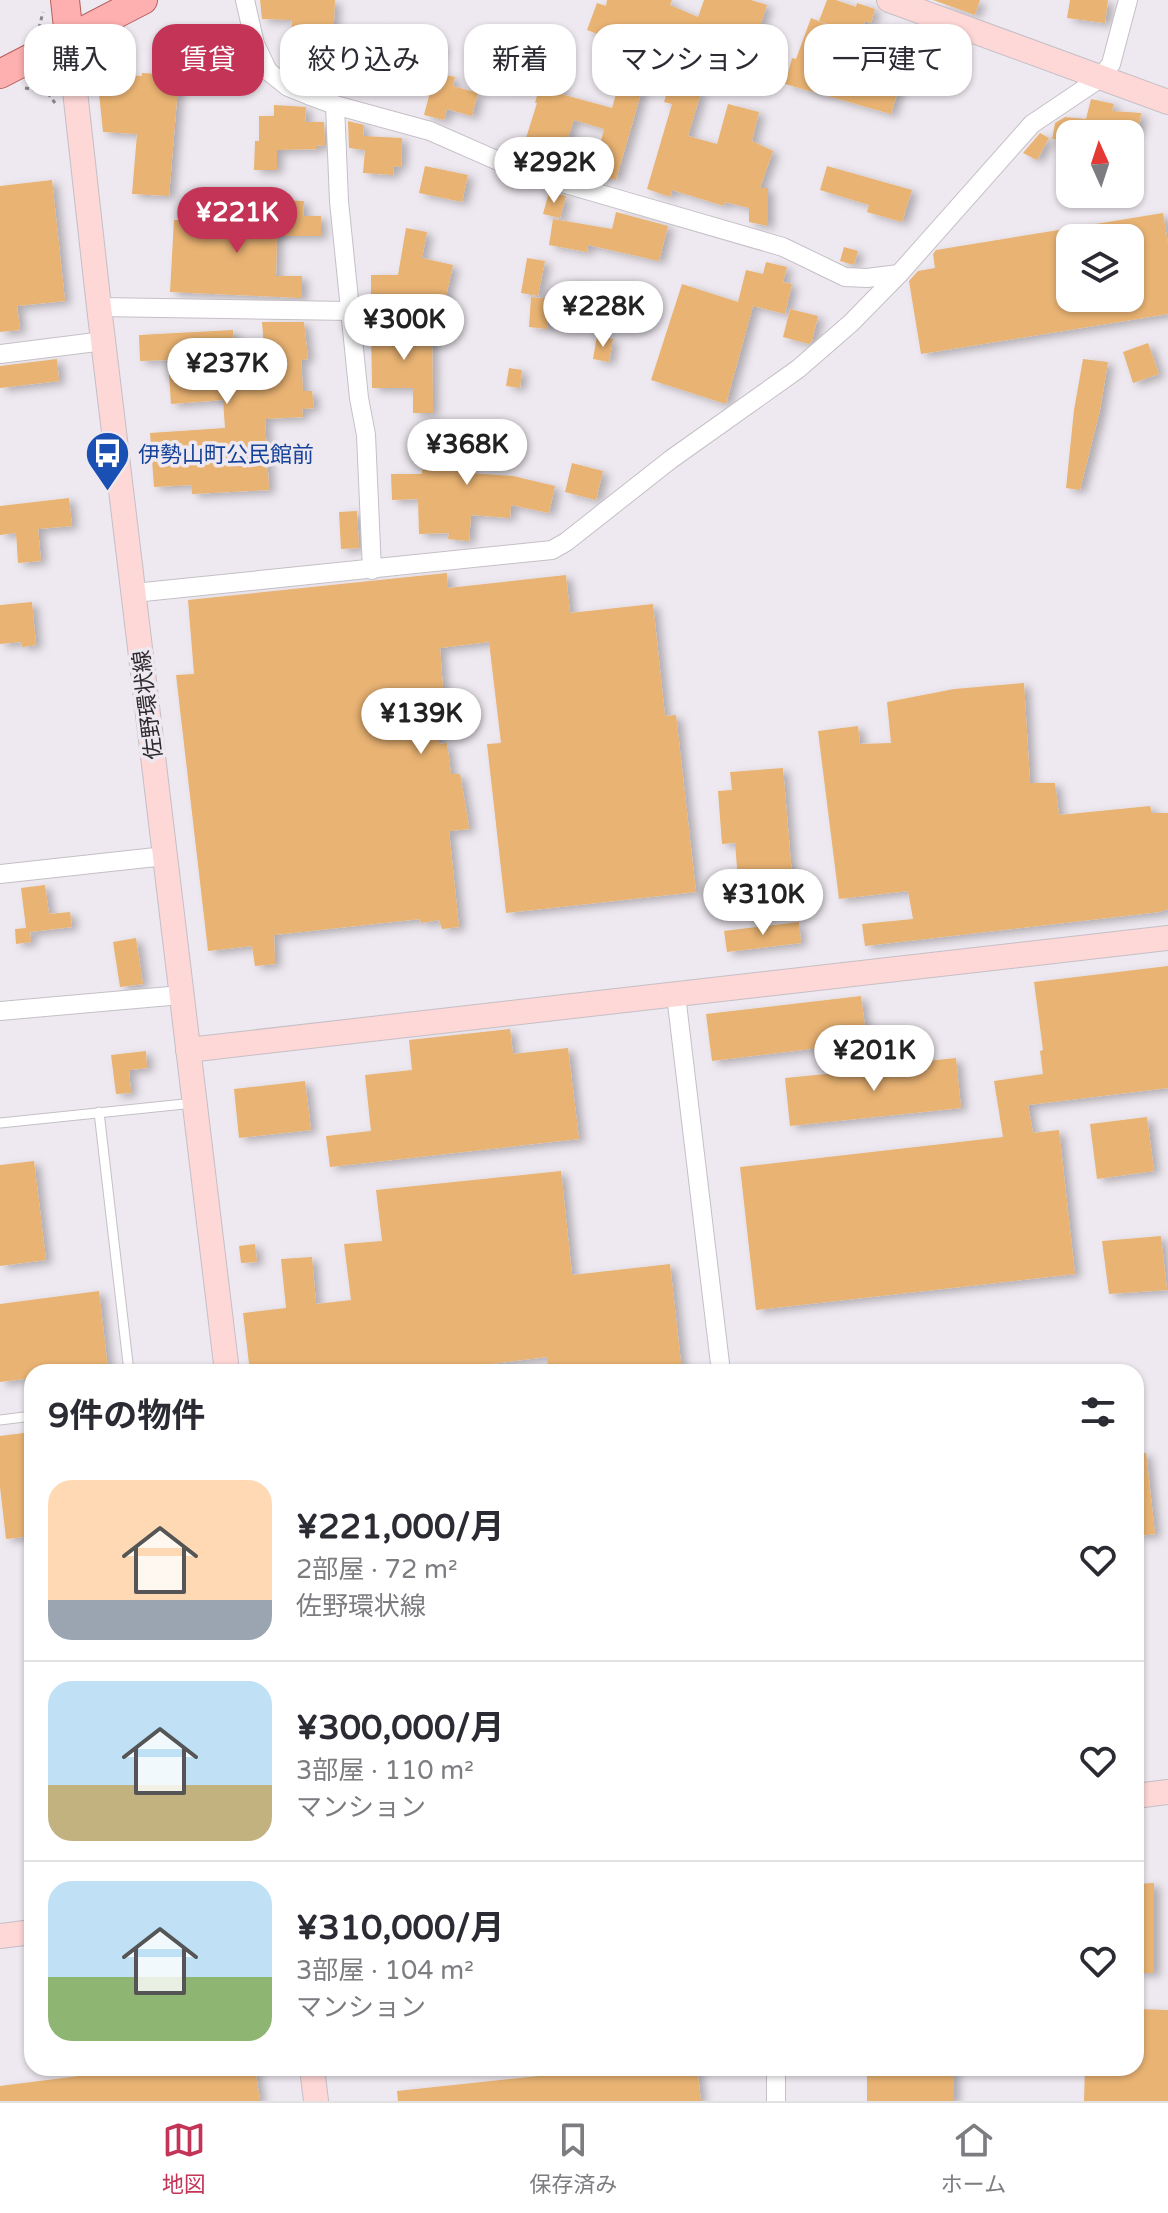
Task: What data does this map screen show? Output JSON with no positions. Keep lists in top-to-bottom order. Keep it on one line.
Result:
{"streets":{"main road":["佐野環状線"]},"places":{"bus stop":["伊勢山町公民館前"]},"north":"top","page":{"chip":["購入","賃貸","絞り込み","新着","マンション","一戸建て"],"price":["¥292K","¥221K","¥228K","¥300K","¥237K","¥368K","¥139K","¥310K","¥201K"],"heading":"9件の物件","list":[{"name":"¥221,000/月","note":"2部屋 · 72 m² · 佐野環状線"},{"name":"¥300,000/月","note":"3部屋 · 110 m² · マンション"},{"name":"¥310,000/月","note":"3部屋 · 104 m² · マンション"}],"tabs":["地図","保存済み","ホーム"]}}
